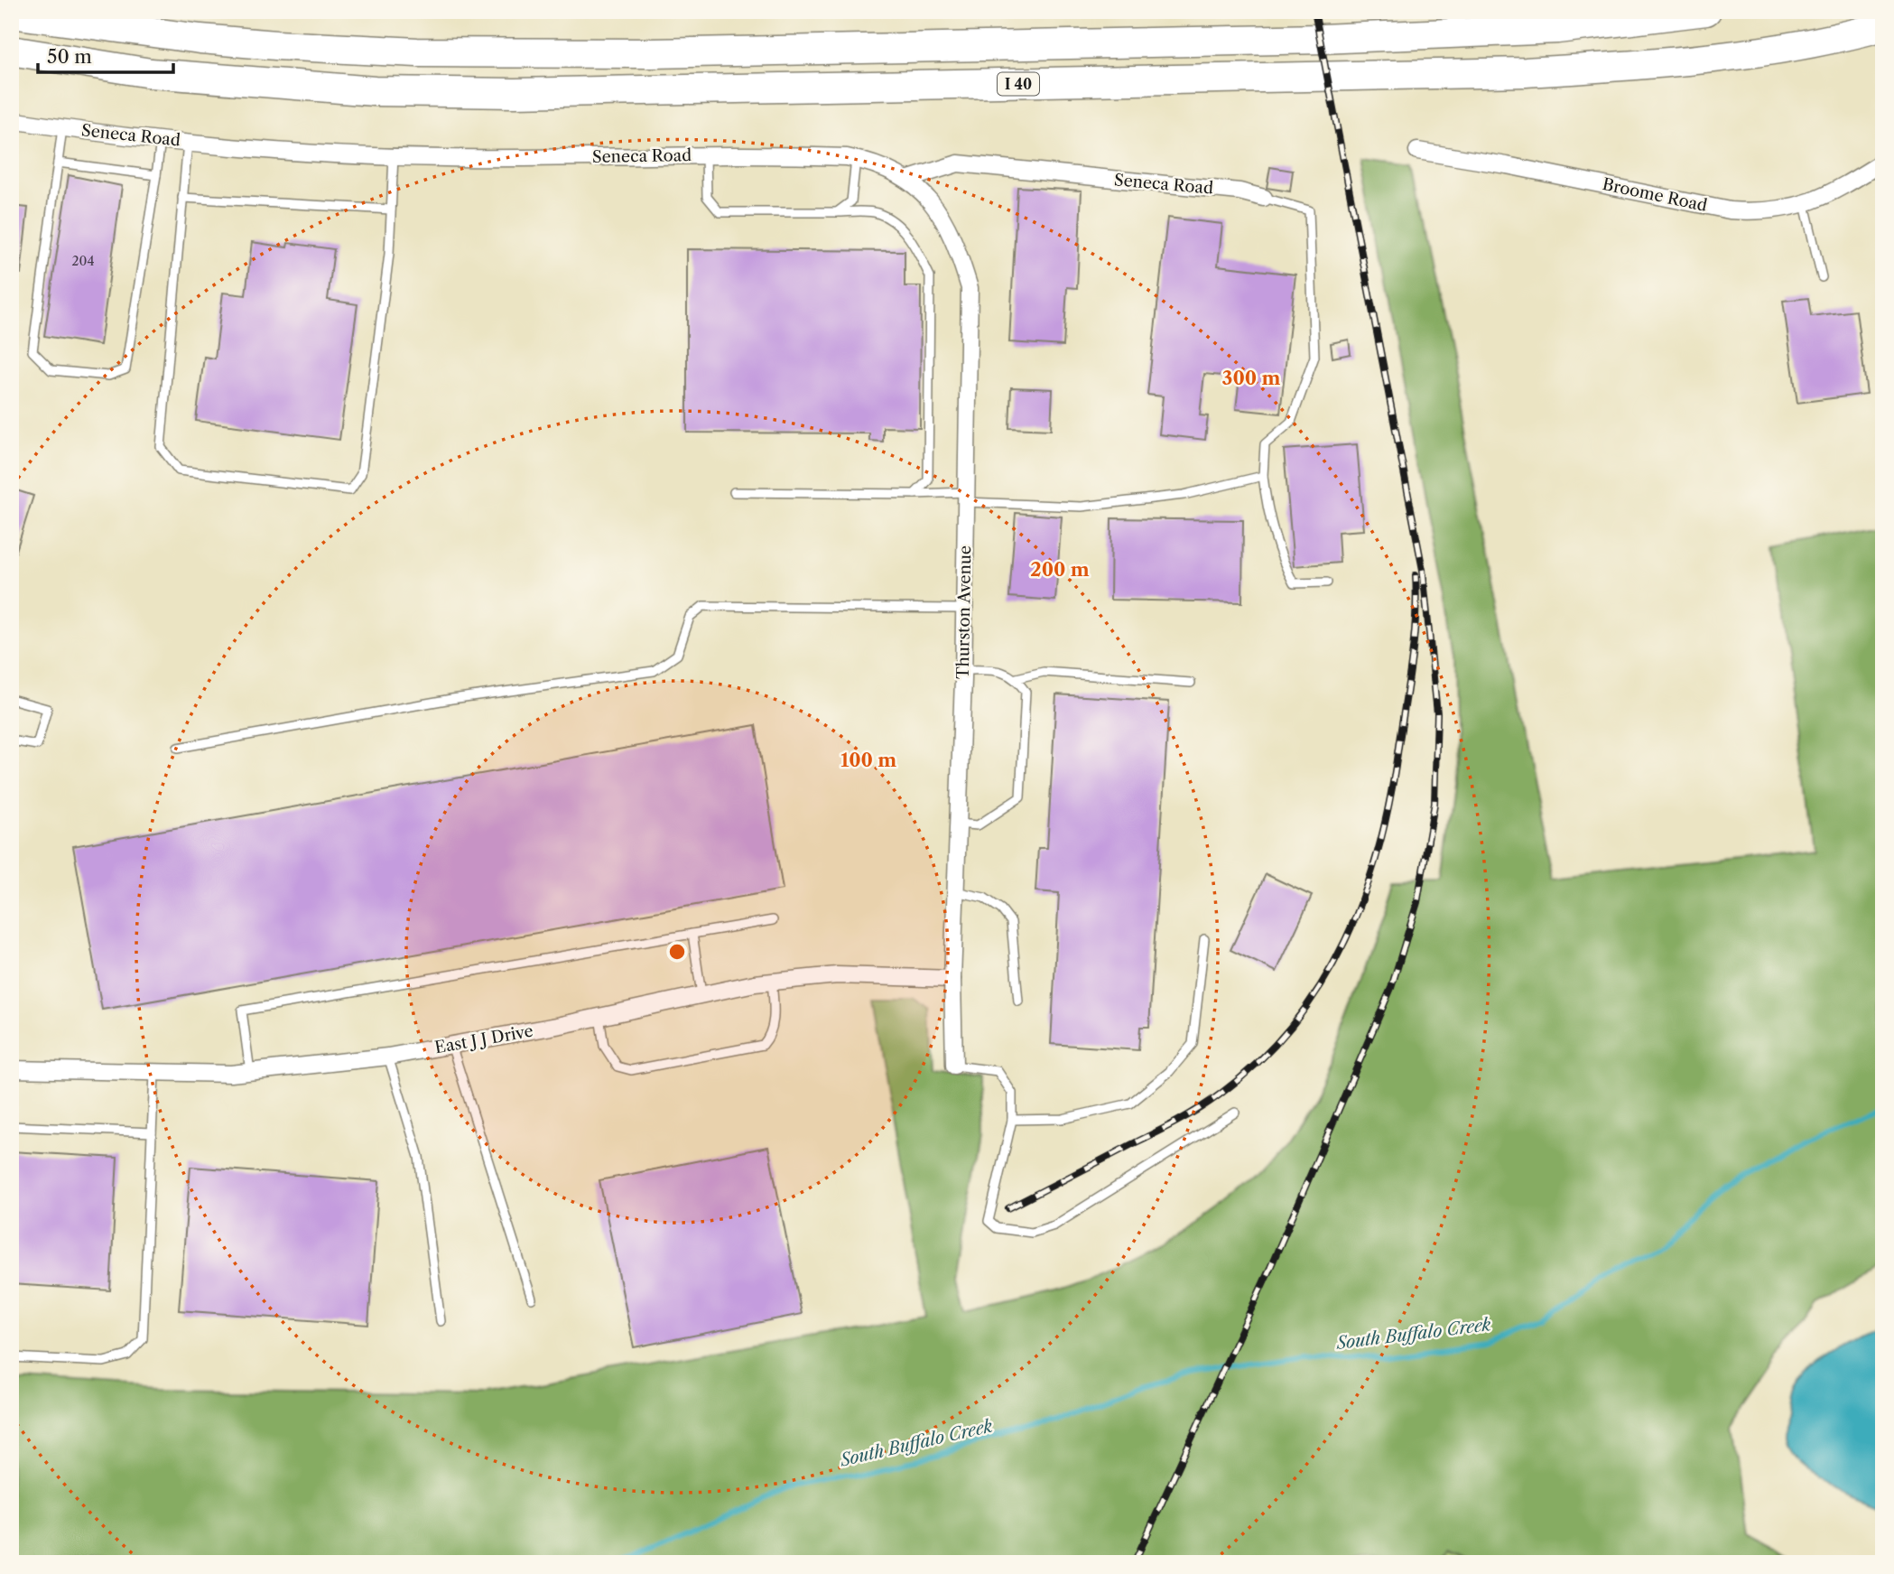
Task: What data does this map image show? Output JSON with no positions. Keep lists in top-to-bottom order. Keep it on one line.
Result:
{"streets":{"highway":["I 40"],"street":["Seneca Road","Broome Road","Thurston Avenue","East J J Drive"]},"crossings":[["Seneca Road","Thurston Avenue"],["Thurston Avenue","East J J Drive"]],"water":["South Buffalo Creek"],"house_numbers":["204"],"scale_bar":"50 m","rings":["300 m","200 m","100 m"]}
